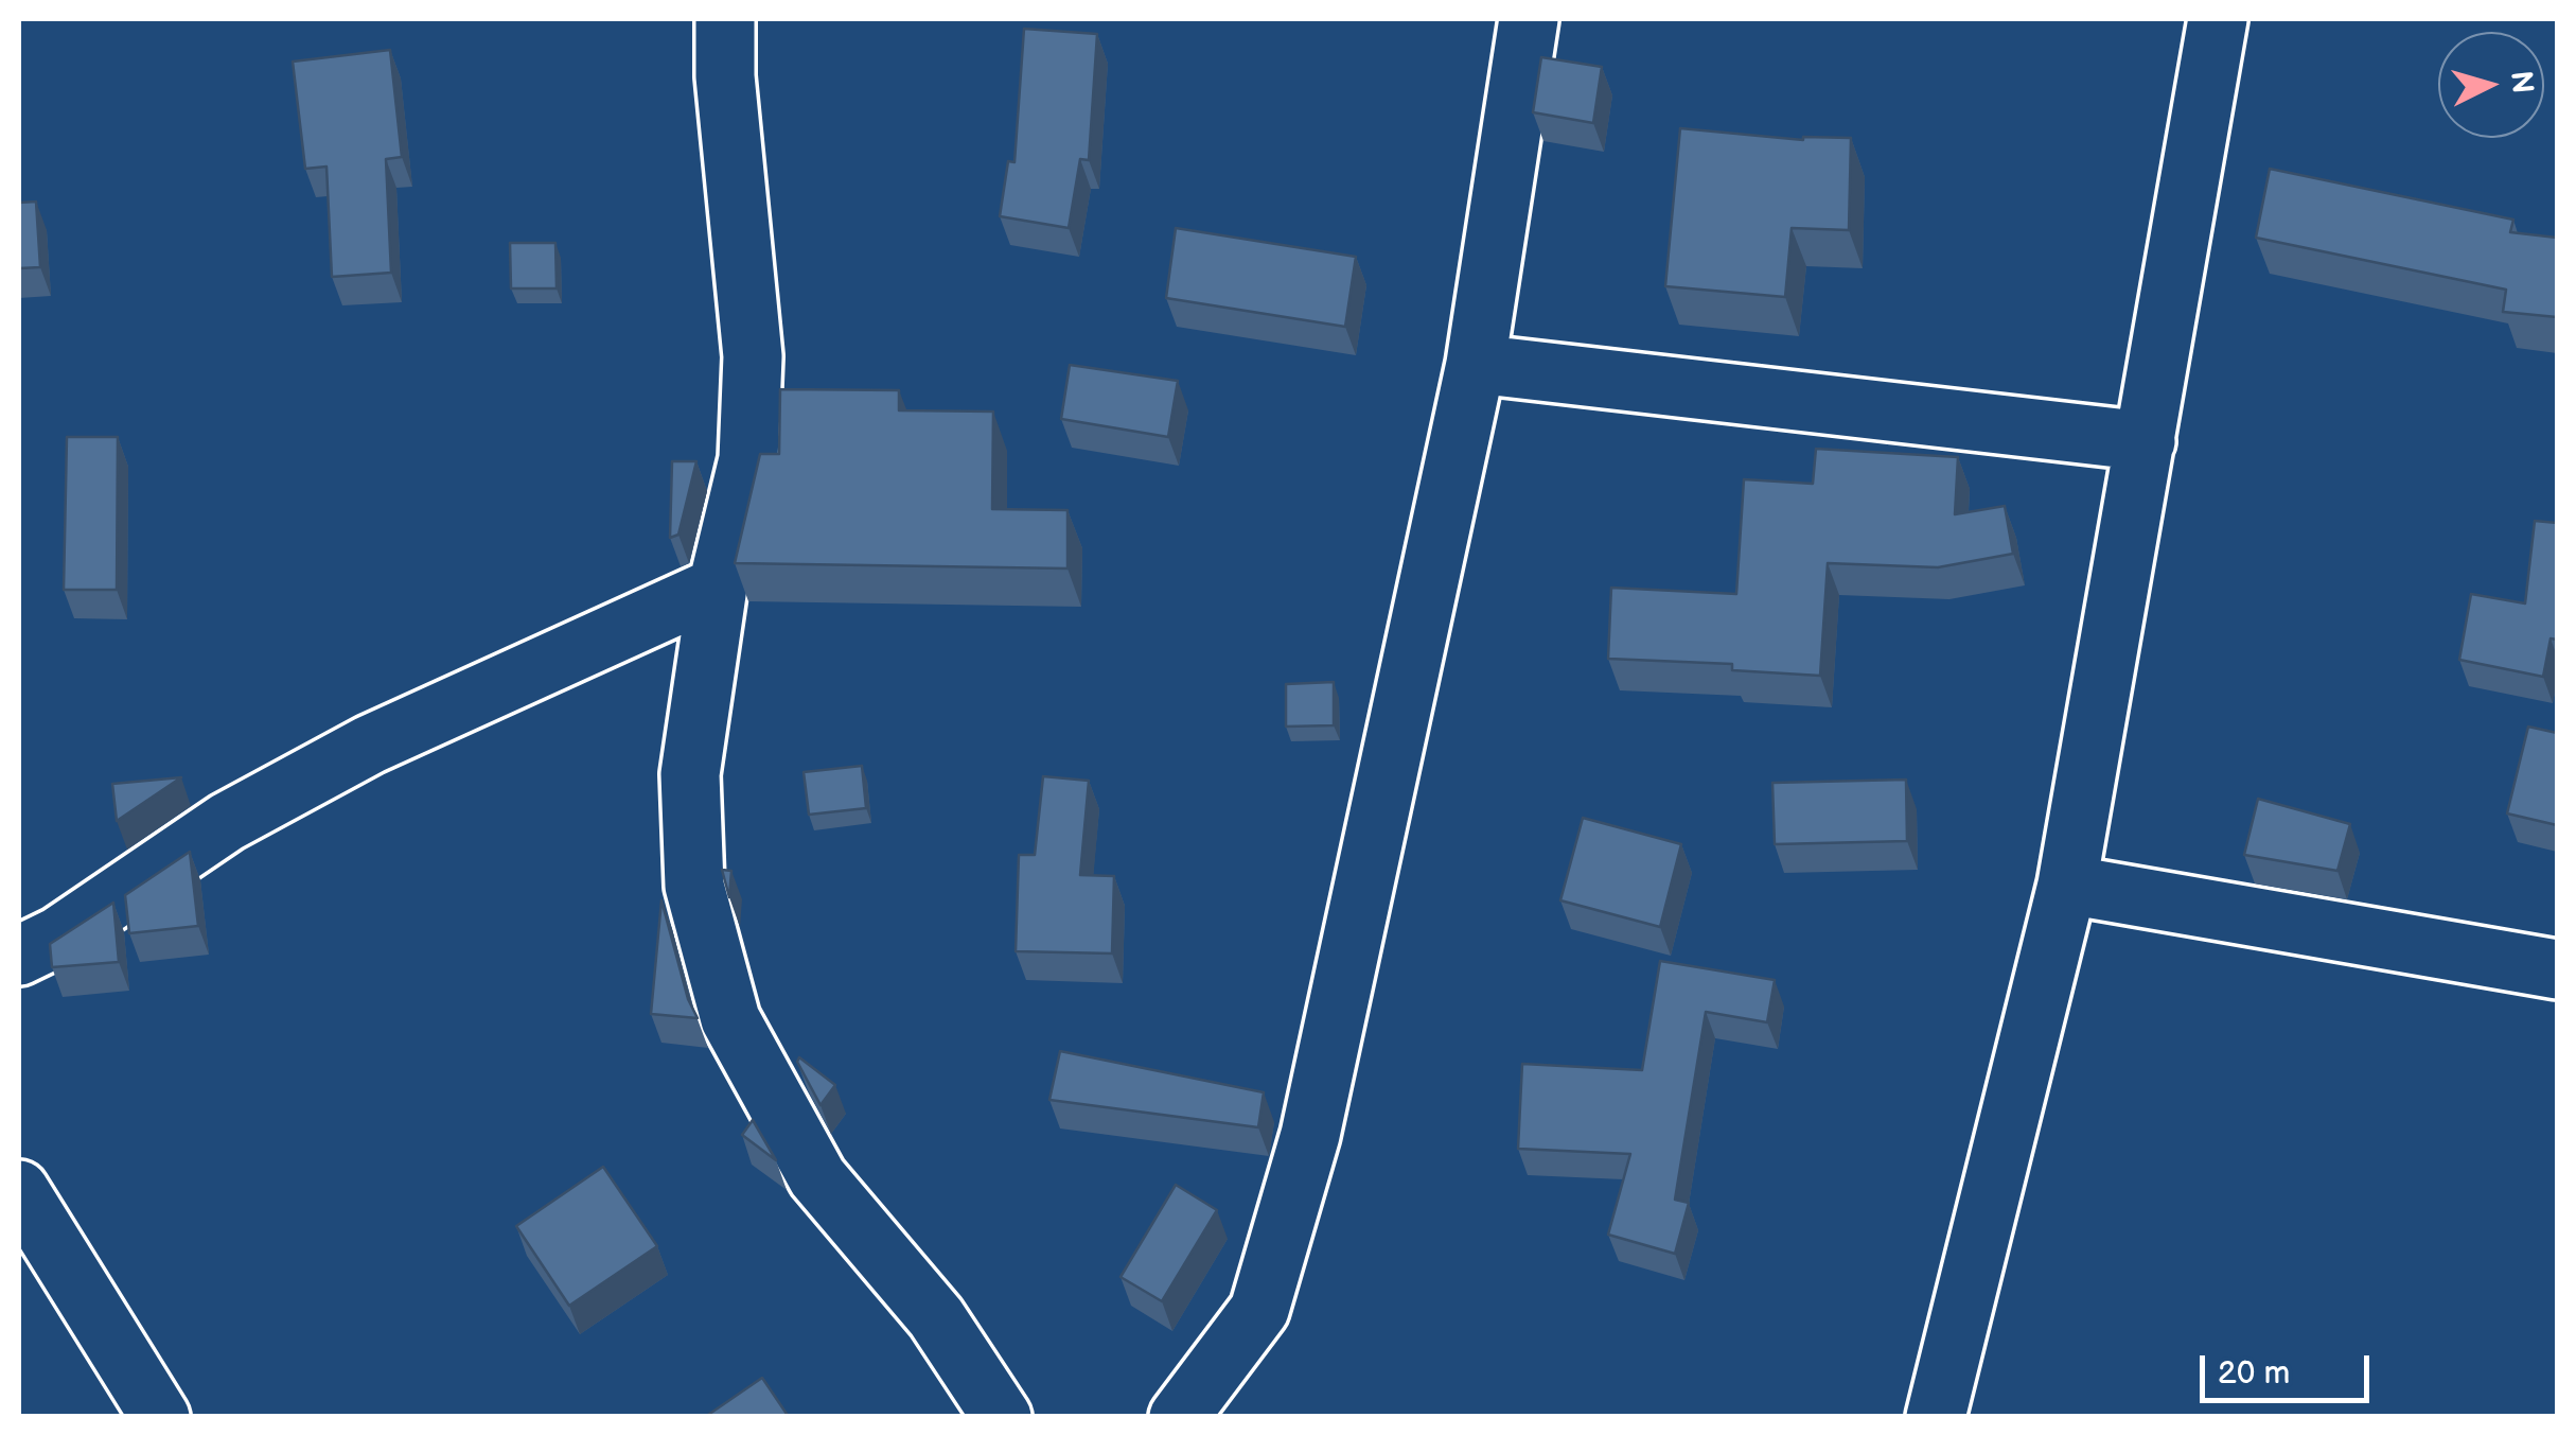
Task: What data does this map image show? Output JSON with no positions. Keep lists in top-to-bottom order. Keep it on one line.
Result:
{"scale_bar":"20 m","north":"right"}
